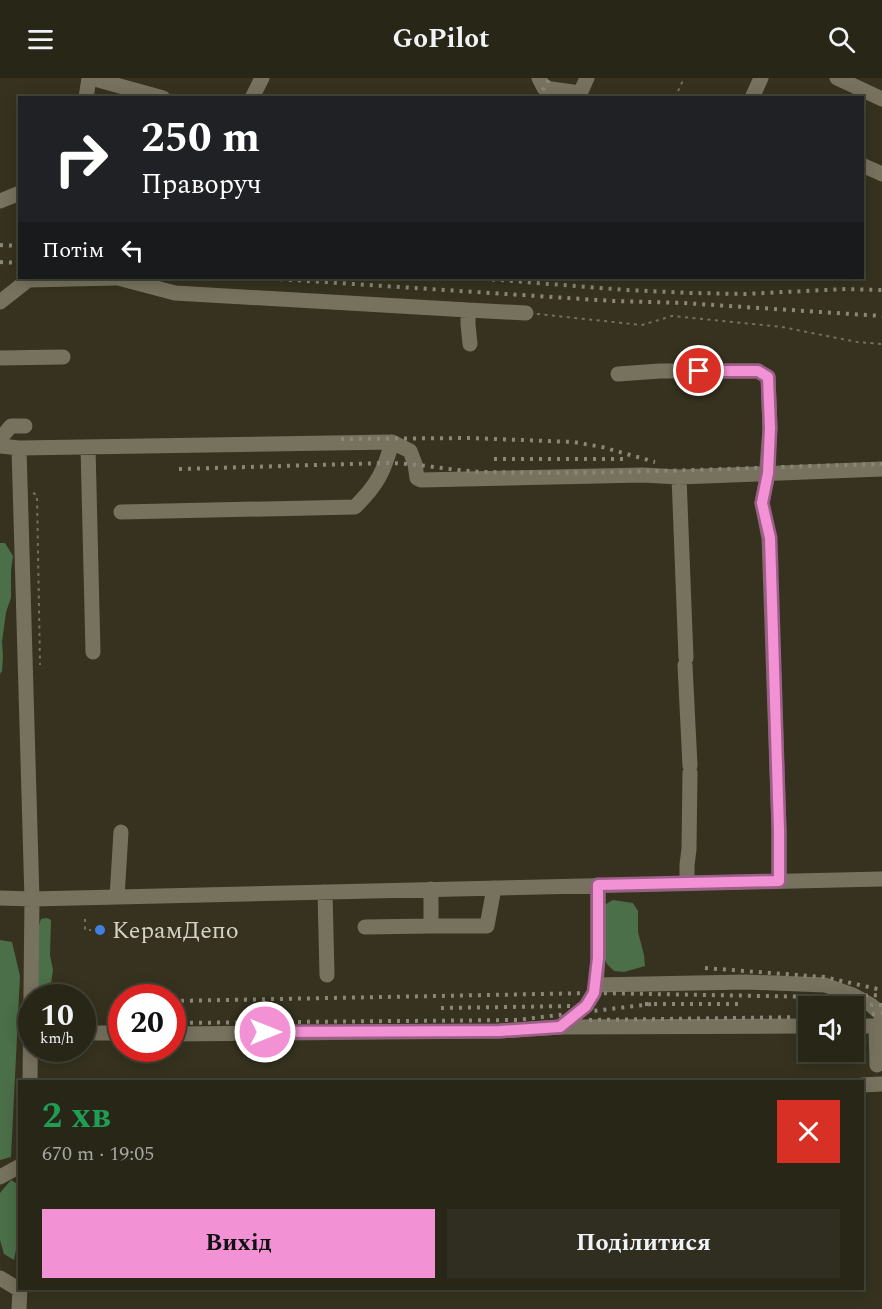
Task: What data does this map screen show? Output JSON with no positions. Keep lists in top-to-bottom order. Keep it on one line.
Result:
{"places":["КерамДепо"],"page":{"header":"GoPilot","turn":["250 m","Праворуч"],"then":"Потім","speed":"10 km/h","limit":"20","heading":["2 хв","670 m · 19:05"],"buttons":["Вихід","Поділитися"]}}
